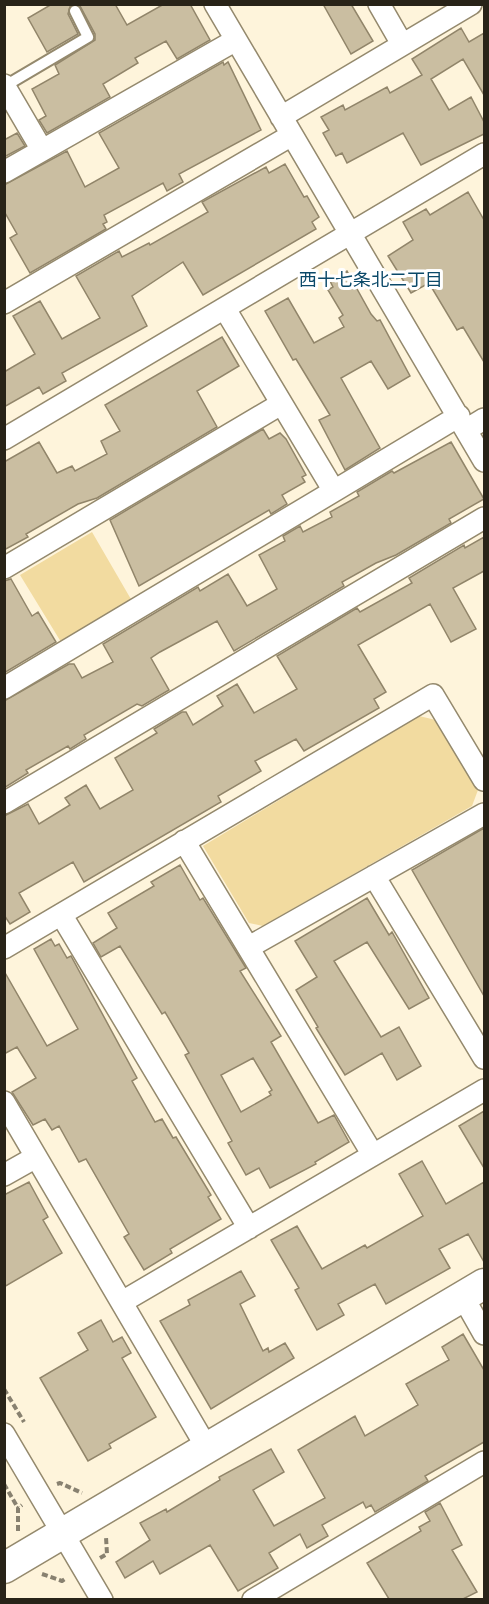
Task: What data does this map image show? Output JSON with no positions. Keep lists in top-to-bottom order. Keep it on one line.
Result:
{"districts":["西十七条北二丁目"]}
